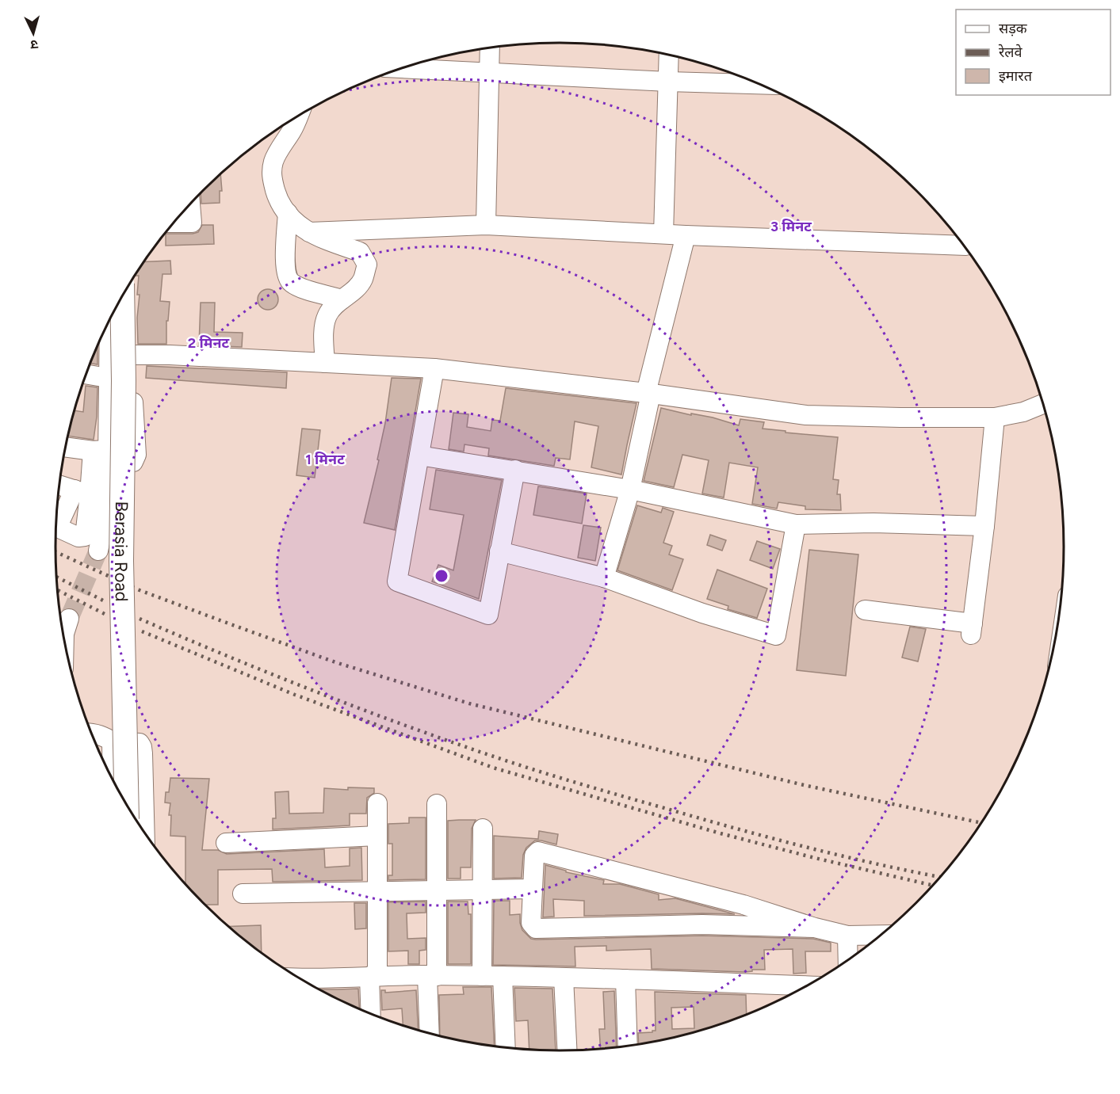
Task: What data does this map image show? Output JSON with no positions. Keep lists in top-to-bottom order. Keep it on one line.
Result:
{"streets":{"main road":["Berasia Road"]},"legend":["सड़क","रेलवे","इमारत"],"north":"bottom","rings":["3 मिनट","2 मिनट","1 मिनट"]}
